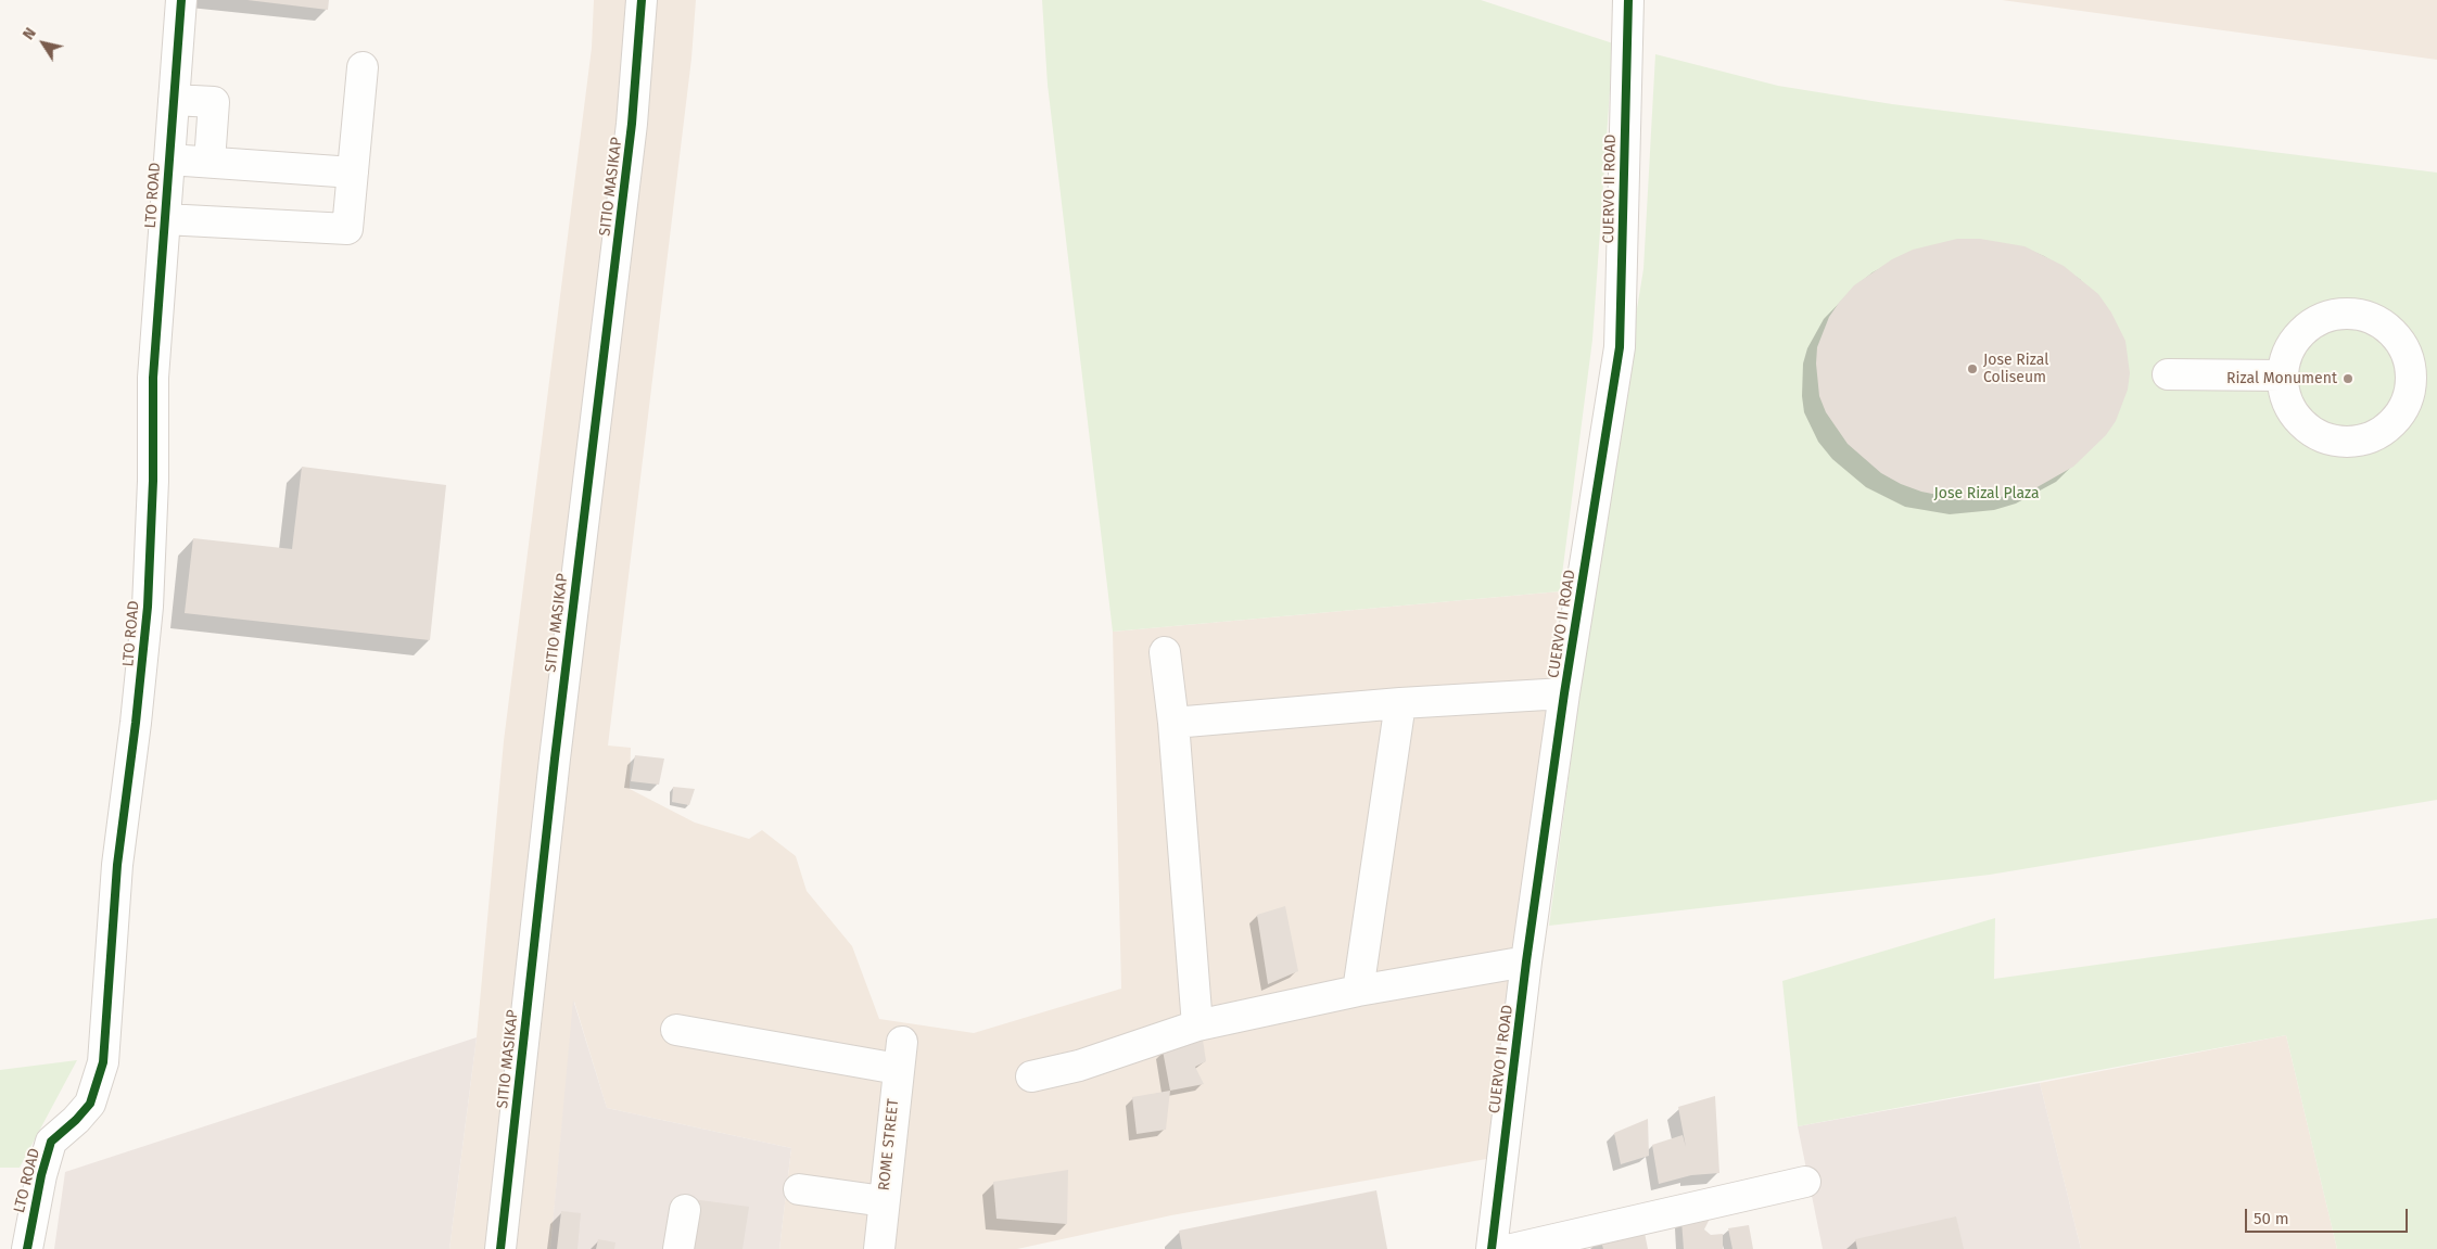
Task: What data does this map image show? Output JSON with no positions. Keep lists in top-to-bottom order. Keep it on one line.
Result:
{"streets":{"street":["SITIO MASIKAP","CUERVO II ROAD","LTO ROAD","ROME STREET"]},"parks":["Jose Rizal Plaza"],"places":["Jose Rizal Coliseum","Rizal Monument"],"scale_bar":"50 m","north":"top left"}
